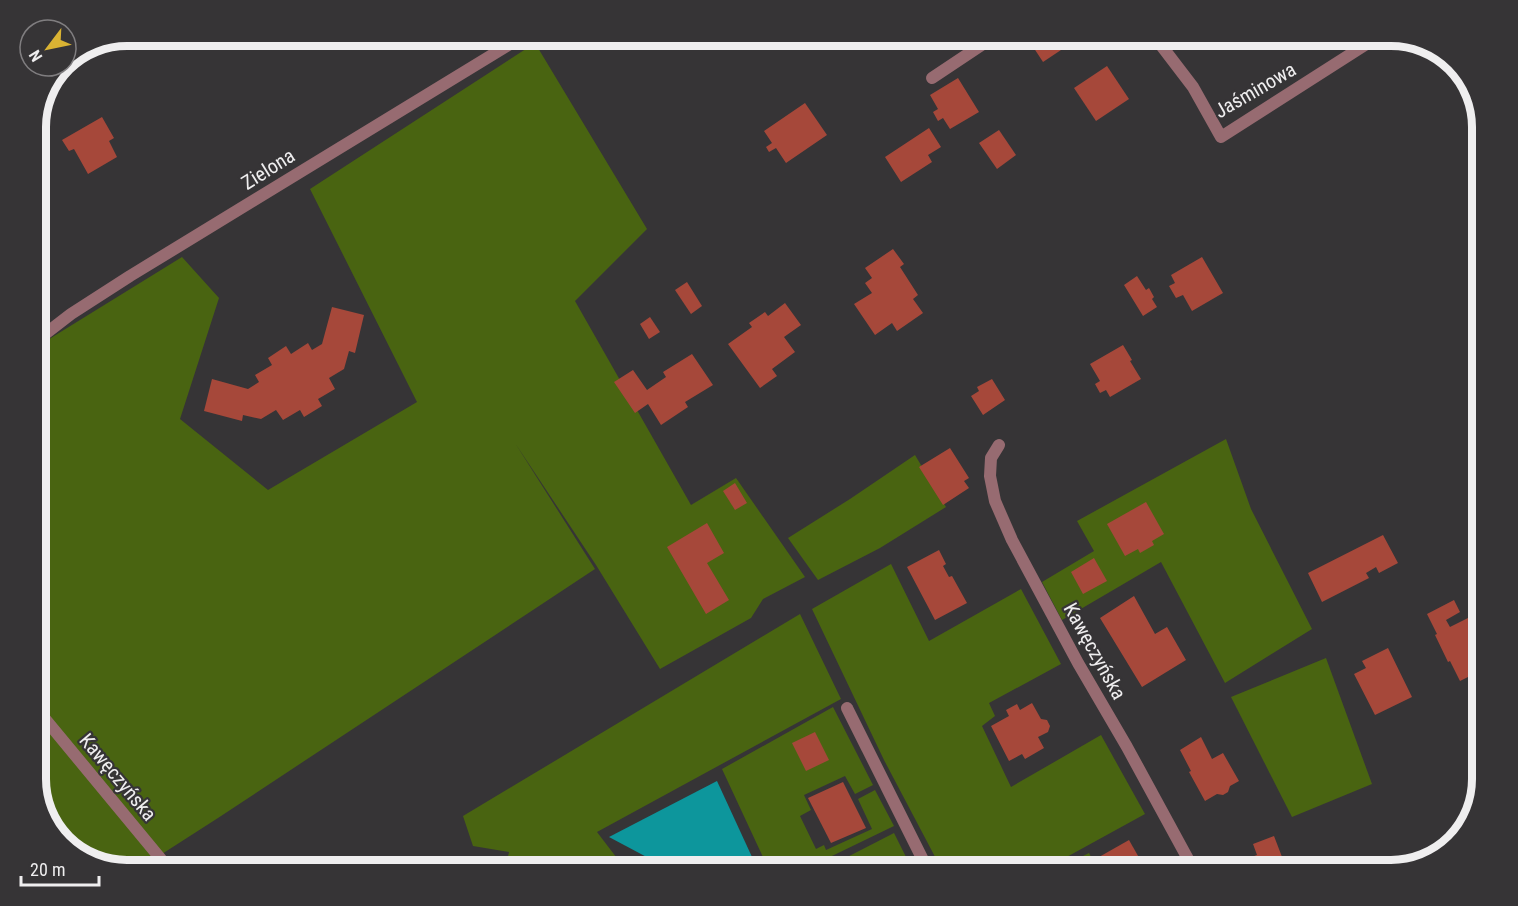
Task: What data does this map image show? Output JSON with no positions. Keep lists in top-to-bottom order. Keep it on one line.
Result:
{"streets":{"street":["Jaśminowa","Zielona","Kawęczyńska"]},"scale_bar":"20 m","north":"bottom left"}
